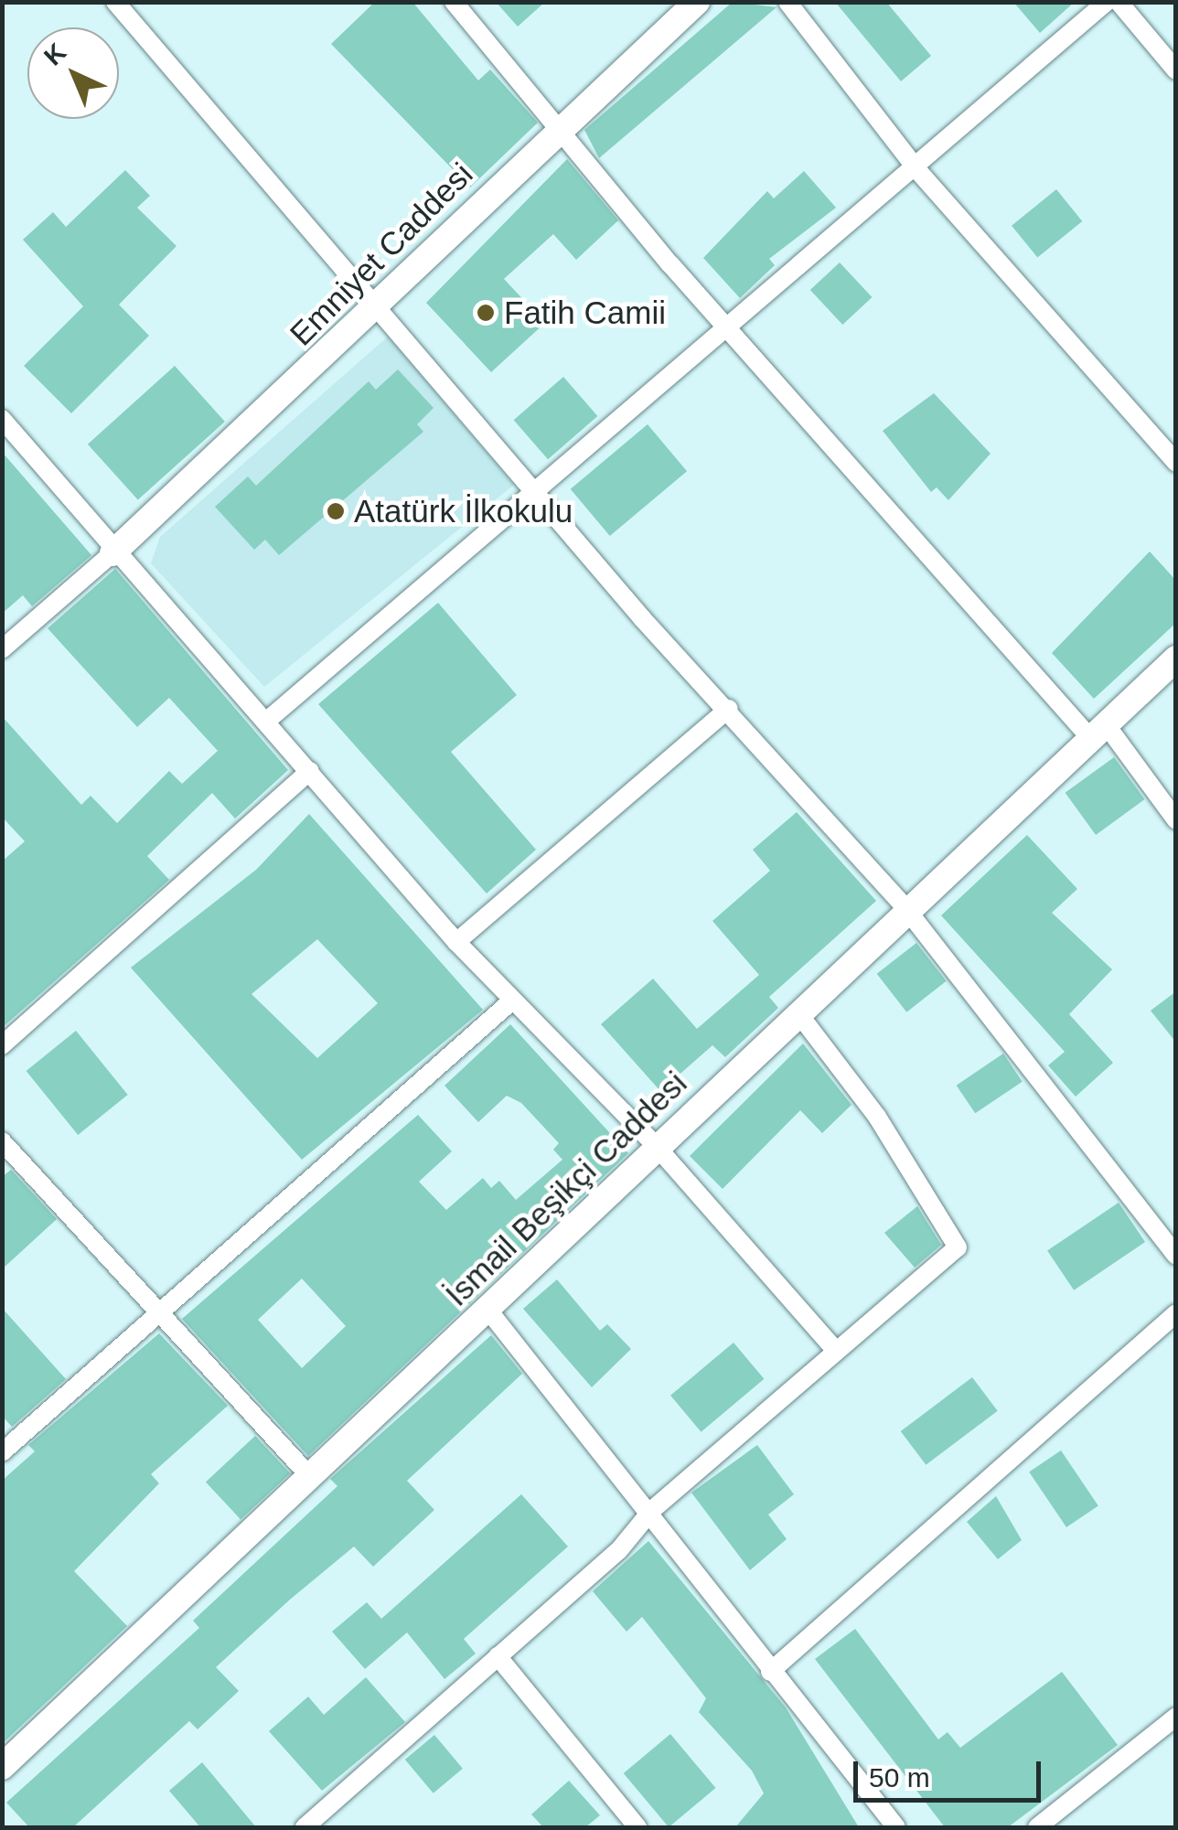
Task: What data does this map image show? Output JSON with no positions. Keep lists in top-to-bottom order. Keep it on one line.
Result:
{"streets":{"street":["Emniyet Caddesi","İsmail Beşikçi Caddesi"]},"places":["Fatih Camii","Atatürk İlkokulu"],"scale_bar":"50 m","north":"top left"}
